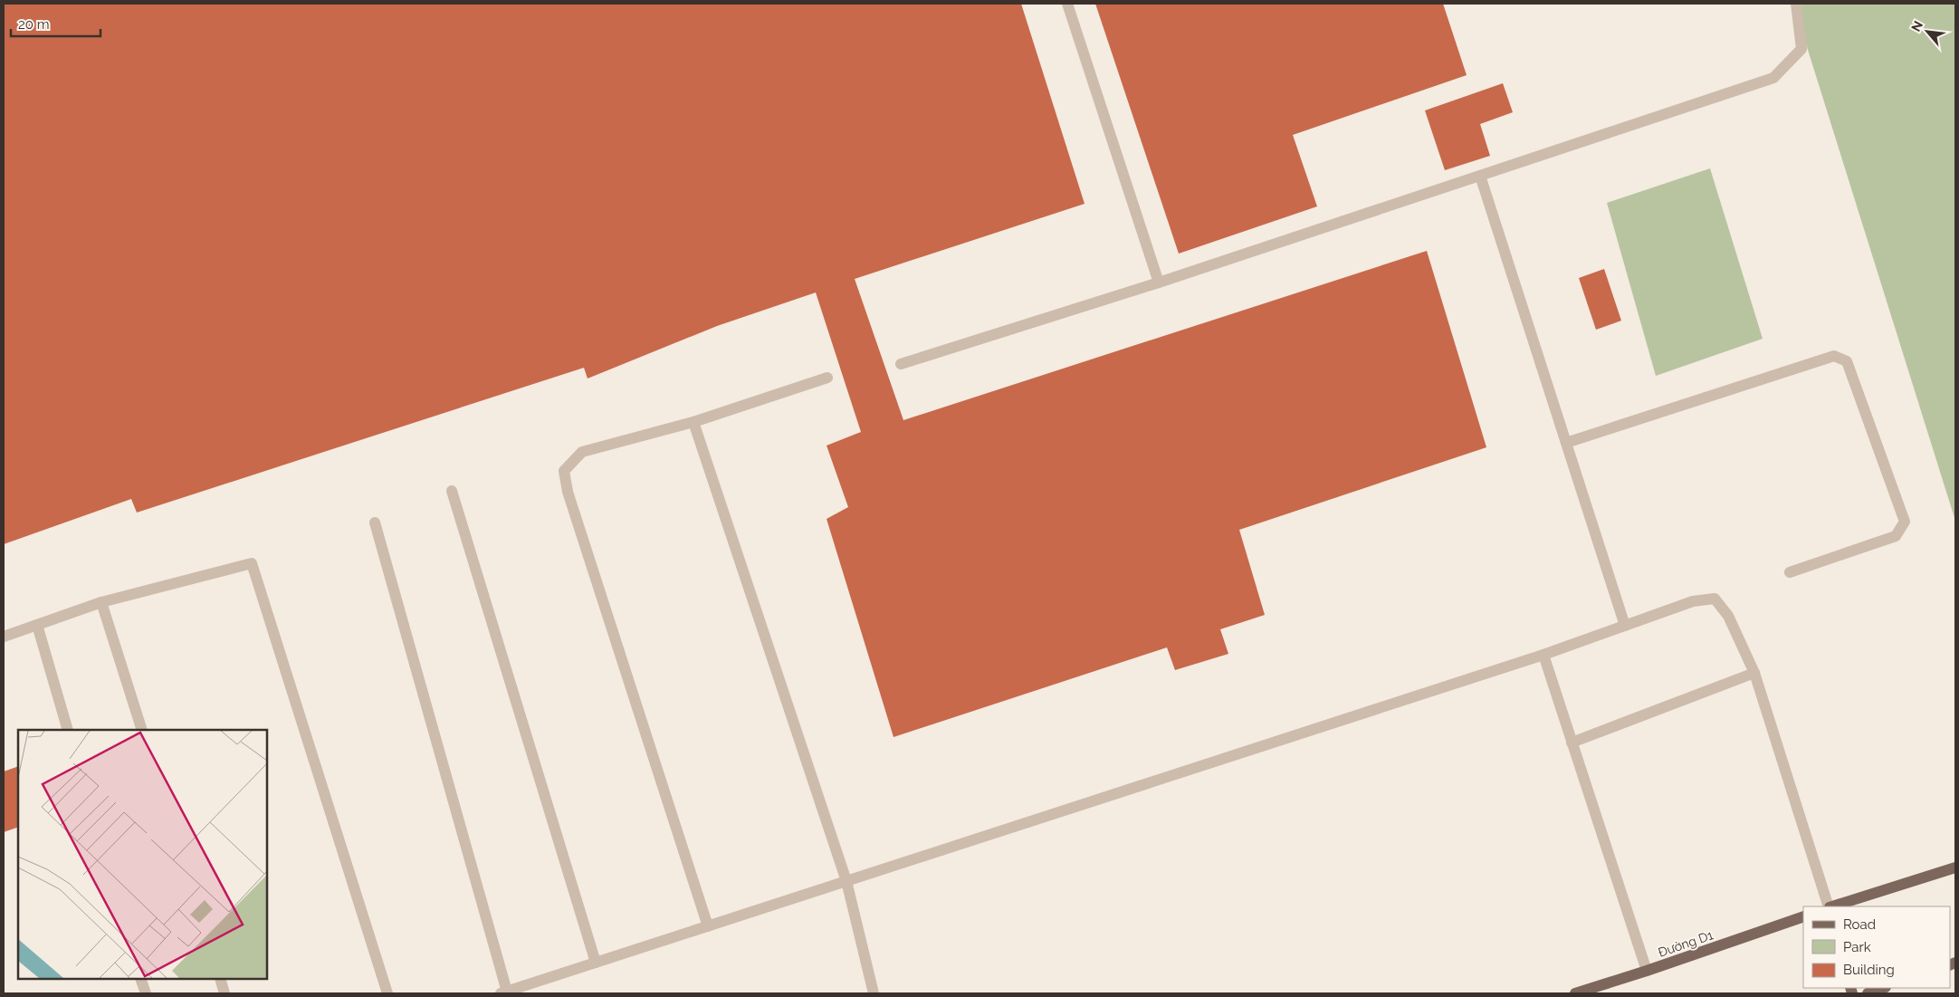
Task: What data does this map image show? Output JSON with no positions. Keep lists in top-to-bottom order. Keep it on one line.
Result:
{"streets":{"main road":["Đường D1"]},"legend":["Road","Park","Building"],"scale_bar":"20 m","north":"top left"}
